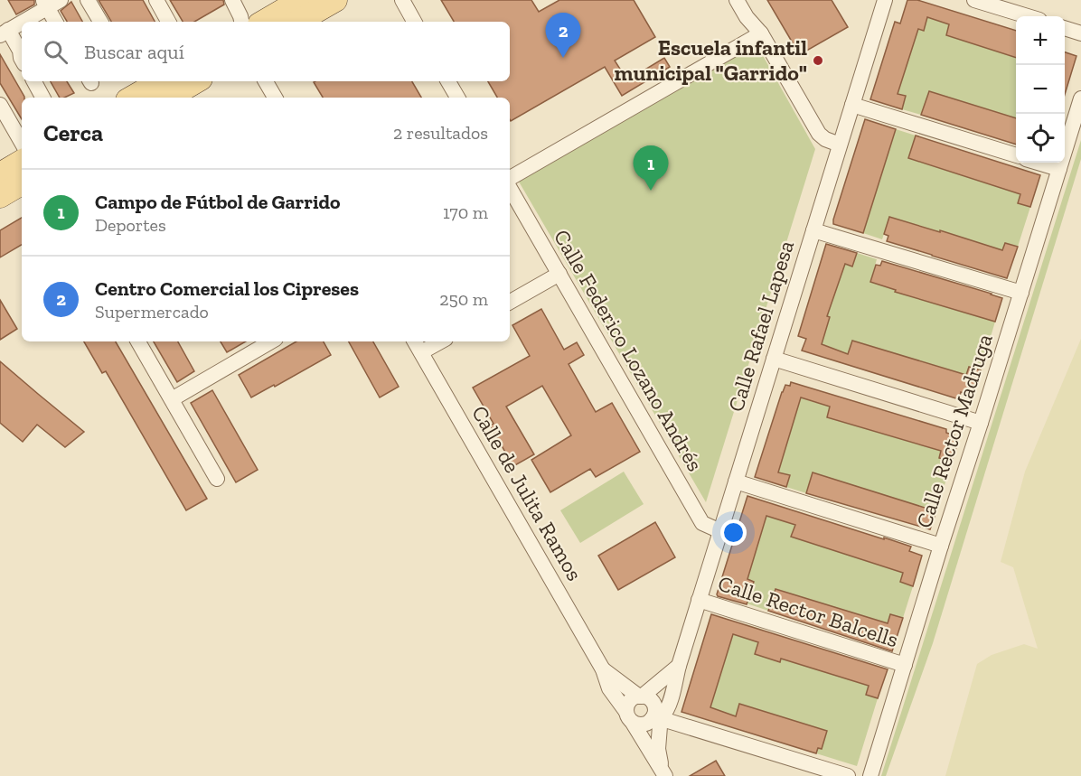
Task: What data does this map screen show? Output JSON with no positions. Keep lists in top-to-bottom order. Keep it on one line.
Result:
{"streets":{"street":["Calle Rafael Lapesa","Calle Federico Lozano Andrés","Calle Rector Madruga","Calle de Julita Ramos","Calle Rector Balcells"]},"crossings":[["Calle Rafael Lapesa","Calle Federico Lozano Andrés"],["Calle Rafael Lapesa","Calle de Julita Ramos"],["Calle Rafael Lapesa","Calle Rector Balcells"],["Calle Rector Madruga","Calle Rector Balcells"]],"places":["Escuela infantil municipal \"Garrido\""],"page":{"pins":["2","1"],"map_buttons":["+","−"],"search":"Buscar aquí","heading":["Cerca","2 resultados"],"list":[{"mark":"1","name":"Campo de Fútbol de Garrido","note":"Deportes","value":"170 m"},{"mark":"2","name":"Centro Comercial los Cipreses","note":"Supermercado","value":"250 m"}]}}
